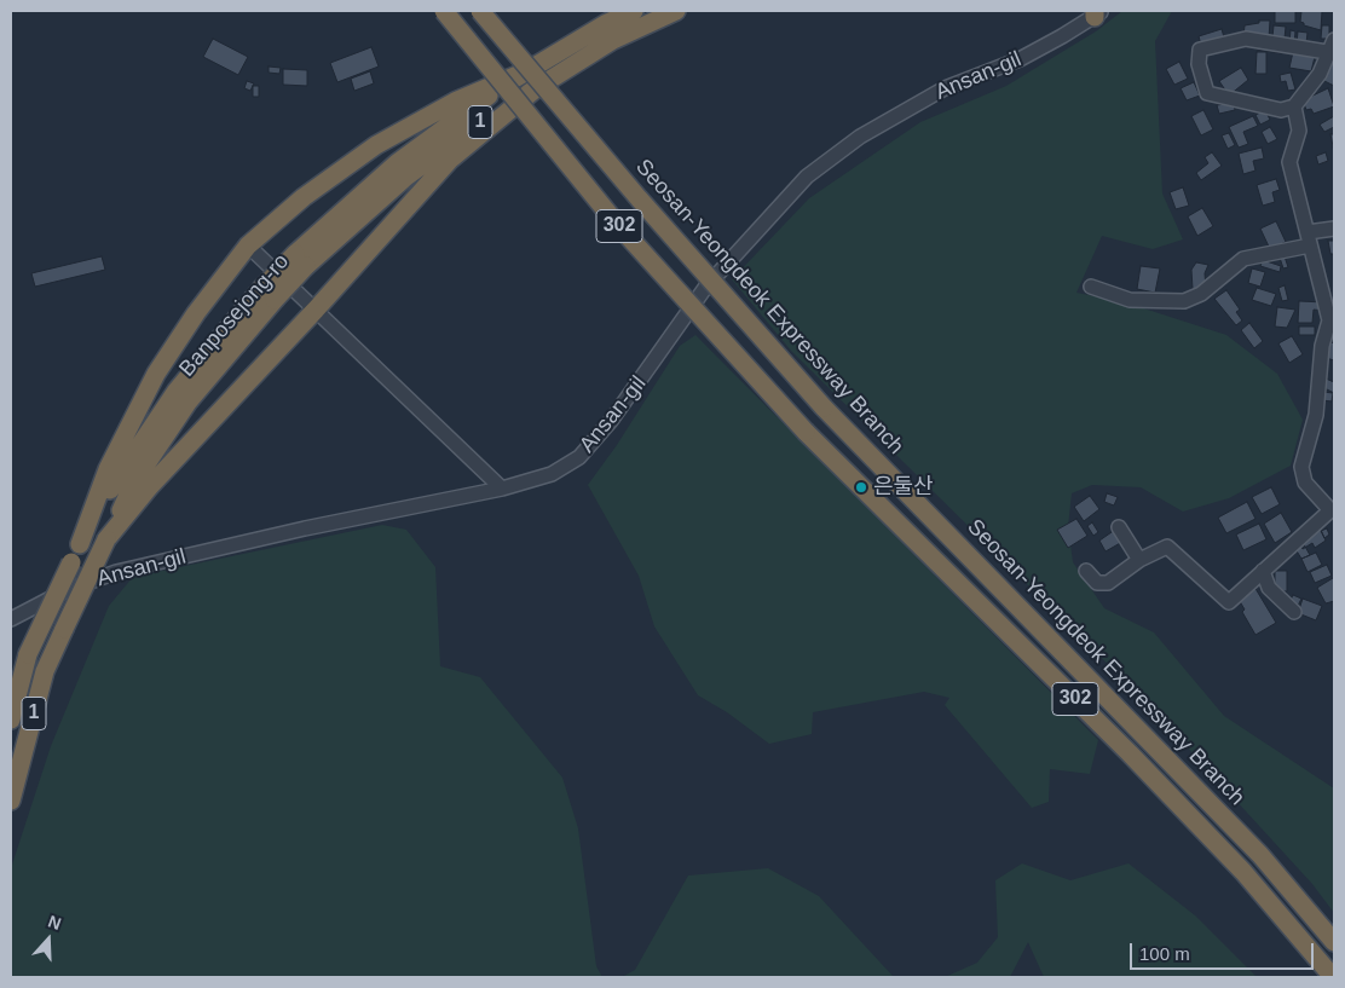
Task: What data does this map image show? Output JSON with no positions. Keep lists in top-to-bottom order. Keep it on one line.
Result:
{"streets":{"highway":["1","302","Seosan-Yeongdeok Expressway Branch","Banposejong-ro"],"street":["Ansan-gil"]},"places":["은둘산"],"scale_bar":"100 m","north":"top"}
